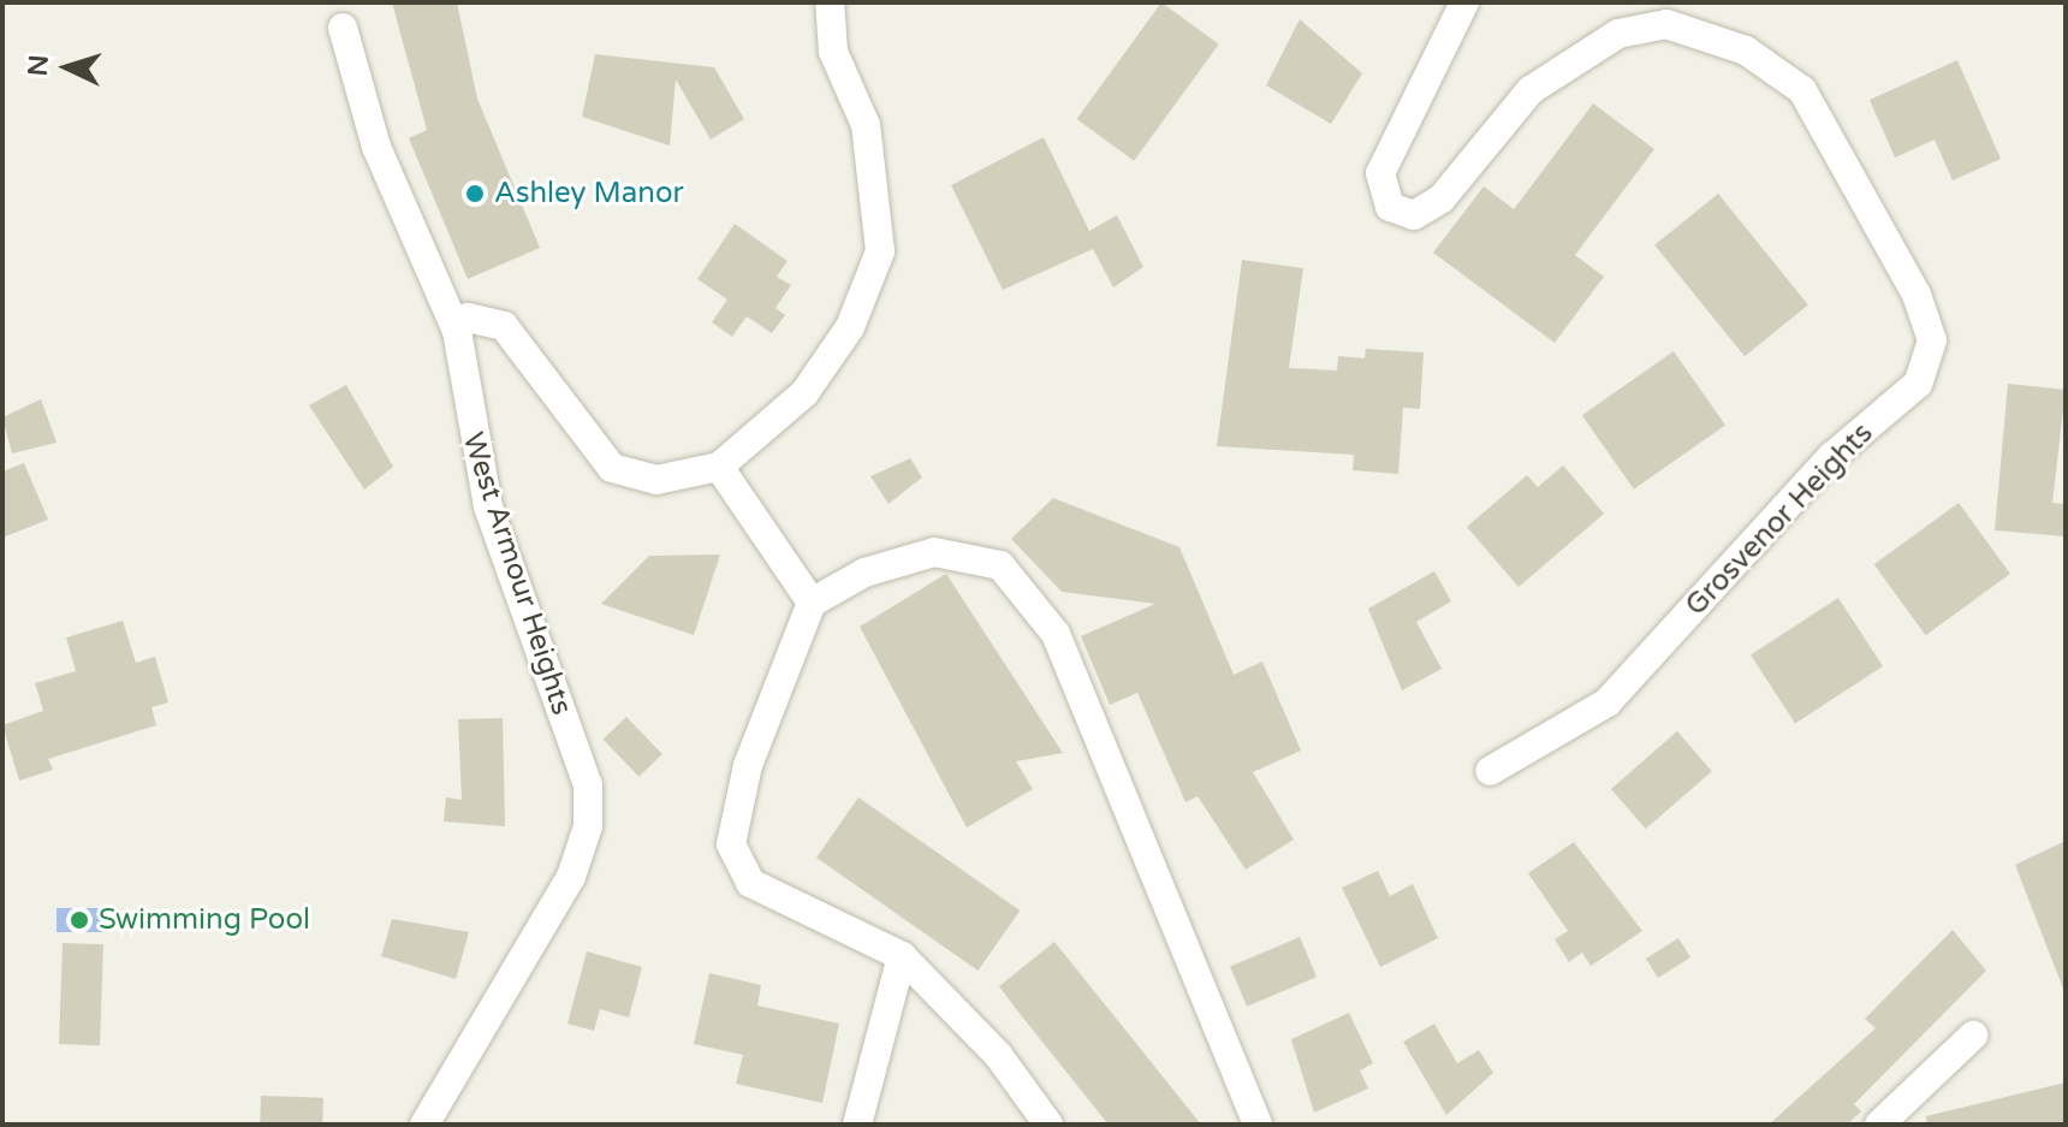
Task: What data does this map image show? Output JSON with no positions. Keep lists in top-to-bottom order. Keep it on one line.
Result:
{"streets":{"street":["Grosvenor Heights","West Armour Heights"]},"places":["Ashley Manor","Swimming Pool"],"north":"left"}
